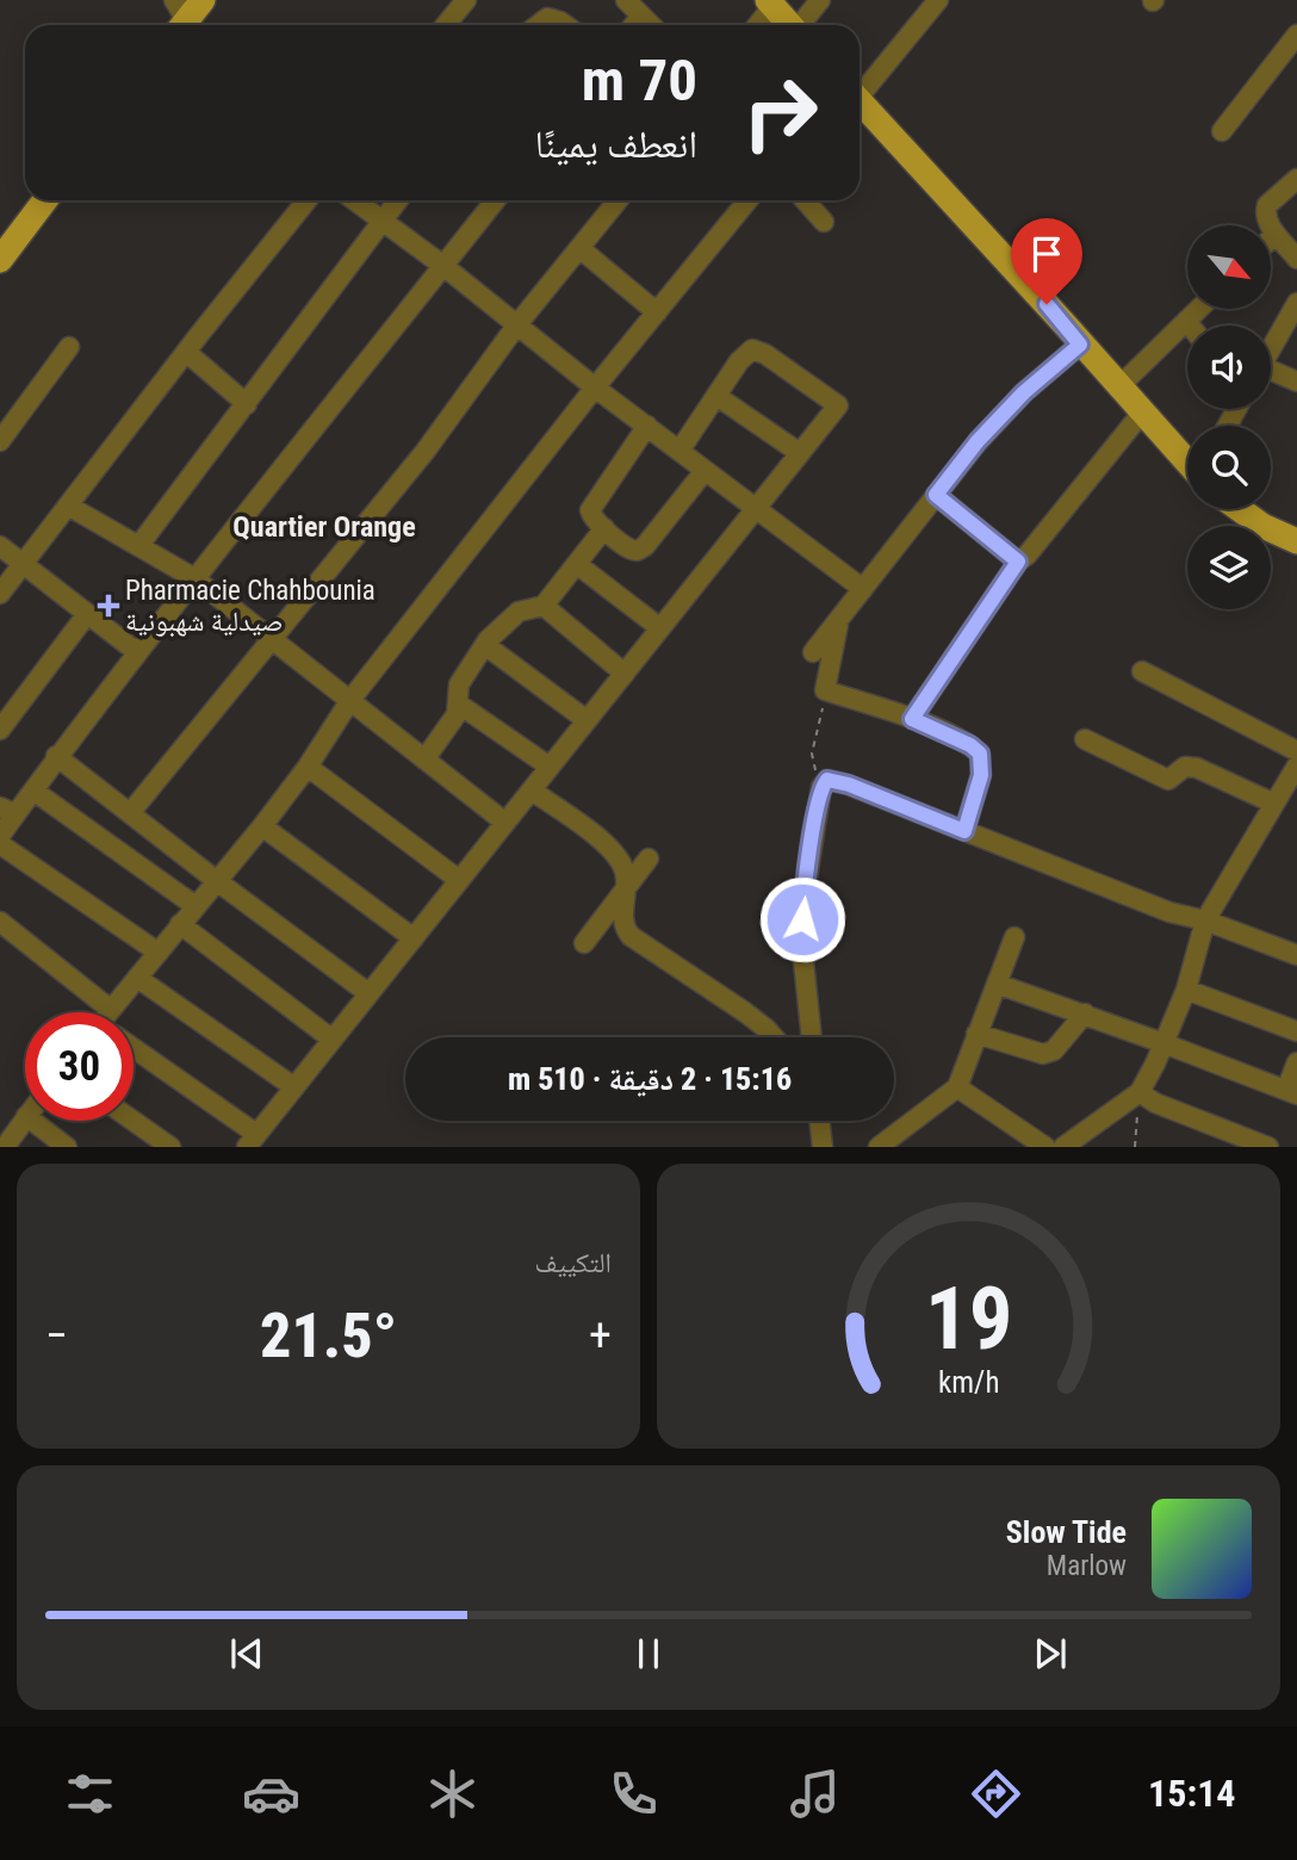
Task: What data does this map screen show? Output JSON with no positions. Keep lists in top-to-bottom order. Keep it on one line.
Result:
{"districts":["Quartier Orange"],"places":{"health":["Pharmacie Chahbounia صيدلية شهبونية"]},"north":"bottom right","page":{"turn":["70 m","انعطف يمينًا"],"limit":"30","trip":"15:16 · 2 دقيقة · 510 m","tile":"التكييف","heat":["−","21.5°","+"],"song":["Slow Tide","Marlow"],"tabs":"15:14","gauge":["19","km/h"]}}
